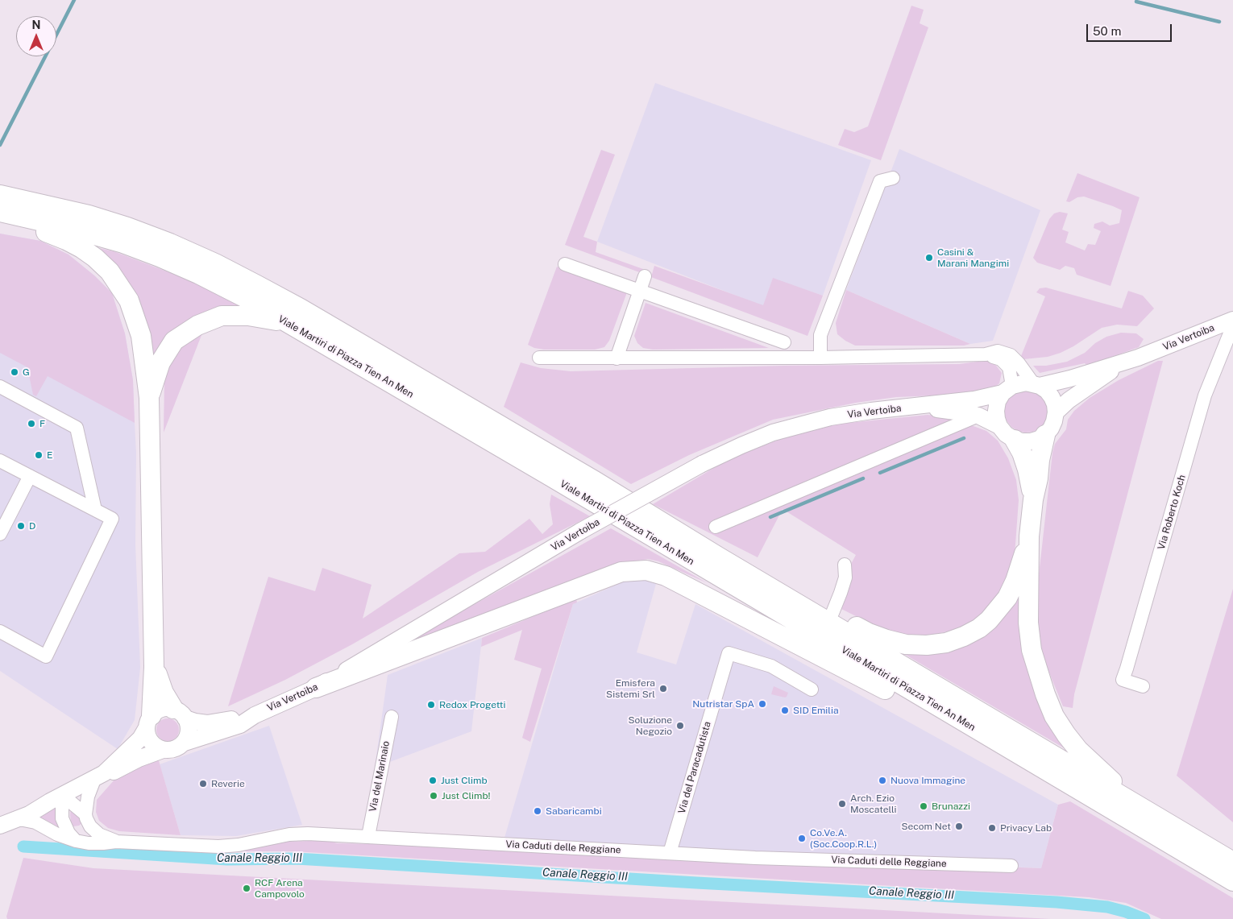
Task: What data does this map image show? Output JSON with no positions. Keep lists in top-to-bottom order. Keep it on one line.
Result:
{"streets":{"highway":["Viale Martiri di Piazza Tien An Men"],"main road":["Via Vertoiba"],"street":["Via Roberto Koch","Via del Paracadutista","Via del Marinaio","Via Caduti delle Reggiane"]},"crossings":[["Via Vertoiba","Via Caduti delle Reggiane"],["Via del Paracadutista","Via Caduti delle Reggiane"],["Via del Marinaio","Via Caduti delle Reggiane"]],"water":["Canale Reggio III"],"places":["Casini & Marani Mangimi","G","F","E","D","Emisfera Sistemi Srl","Nutristar SpA","Redox Progetti","SID Emilia","Soluzione Negozio","Just Climb","Nuova Immagine","Reverie","Just Climb!","Arch. Ezio Moscatelli","Brunazzi","Sabaricambi","Secom Net","Privacy Lab","Co.Ve.A. (Soc.Coop.R.L.)","RCF Arena Campovolo"],"scale_bar":"50 m","north":"top"}
